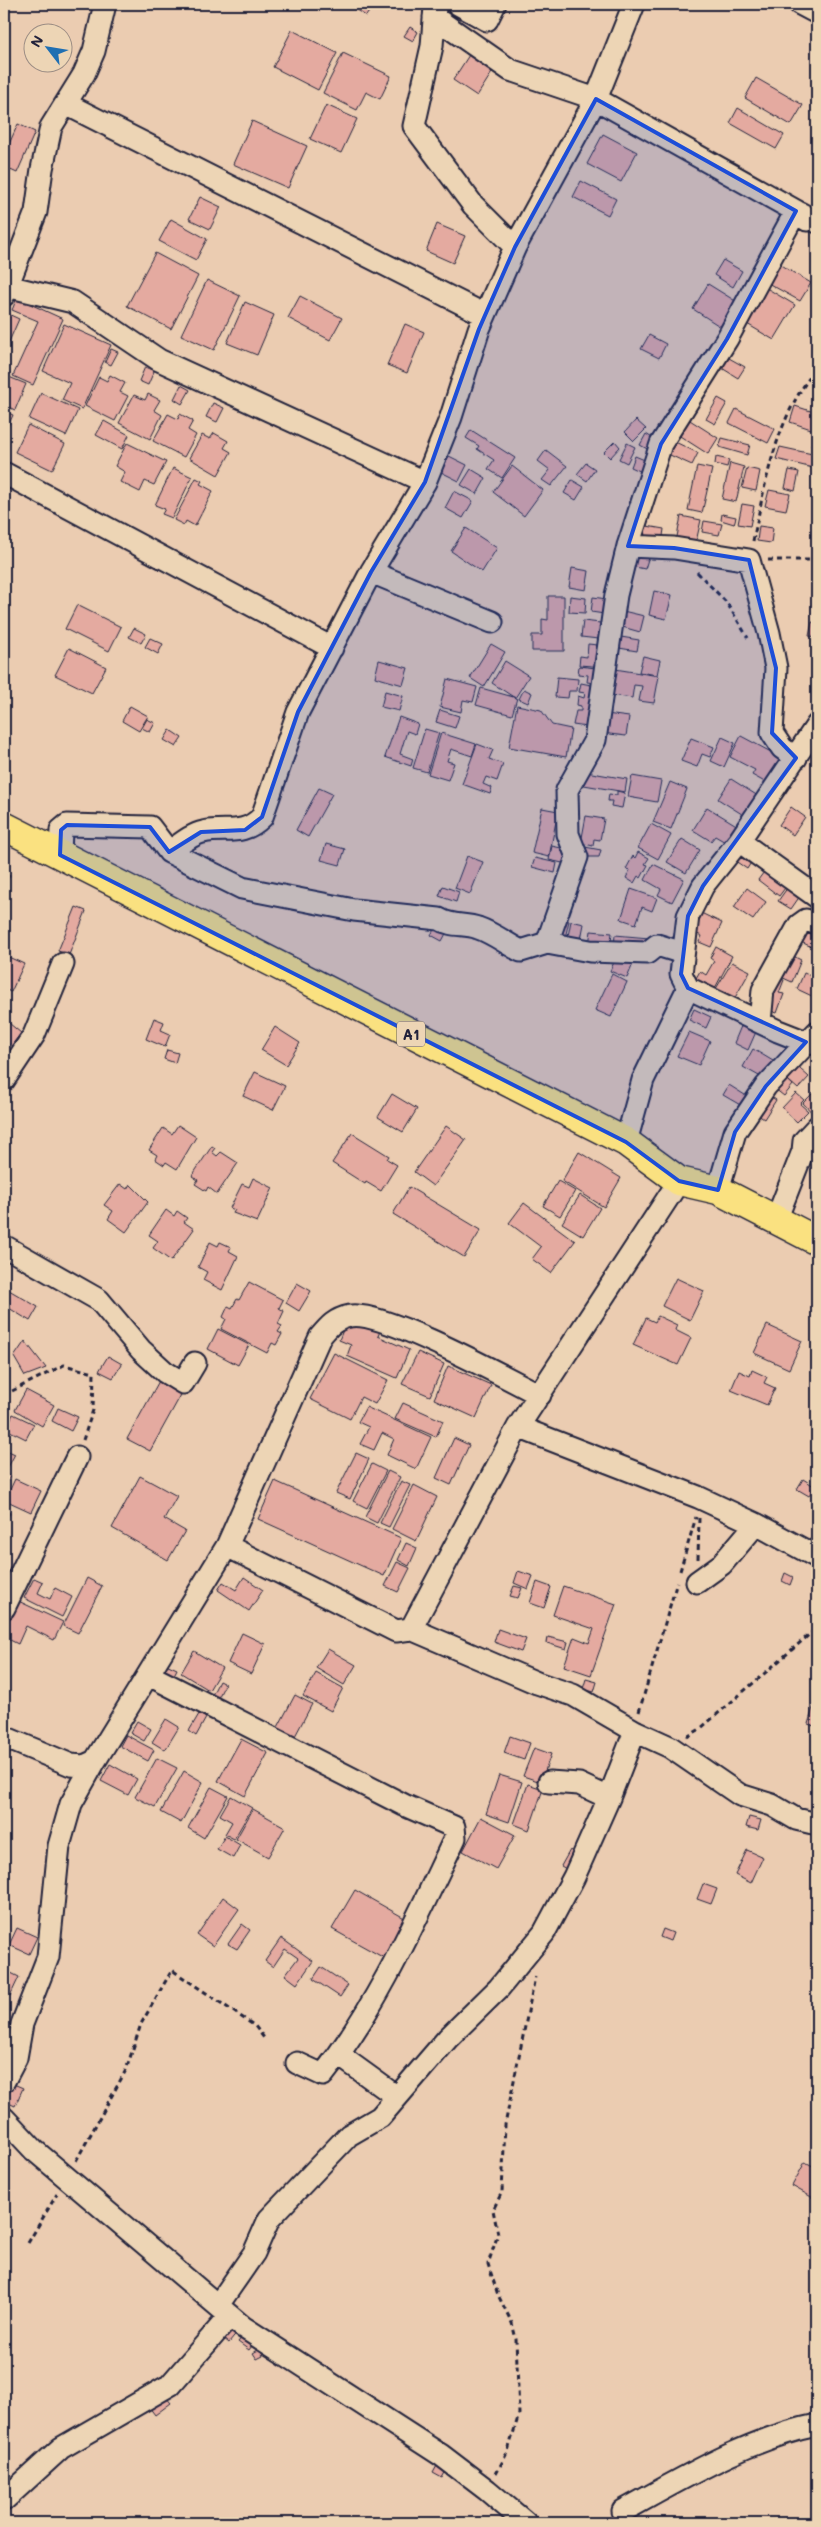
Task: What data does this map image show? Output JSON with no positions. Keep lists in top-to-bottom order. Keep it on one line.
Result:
{"streets":{"highway":["A1"]},"north":"top left"}
